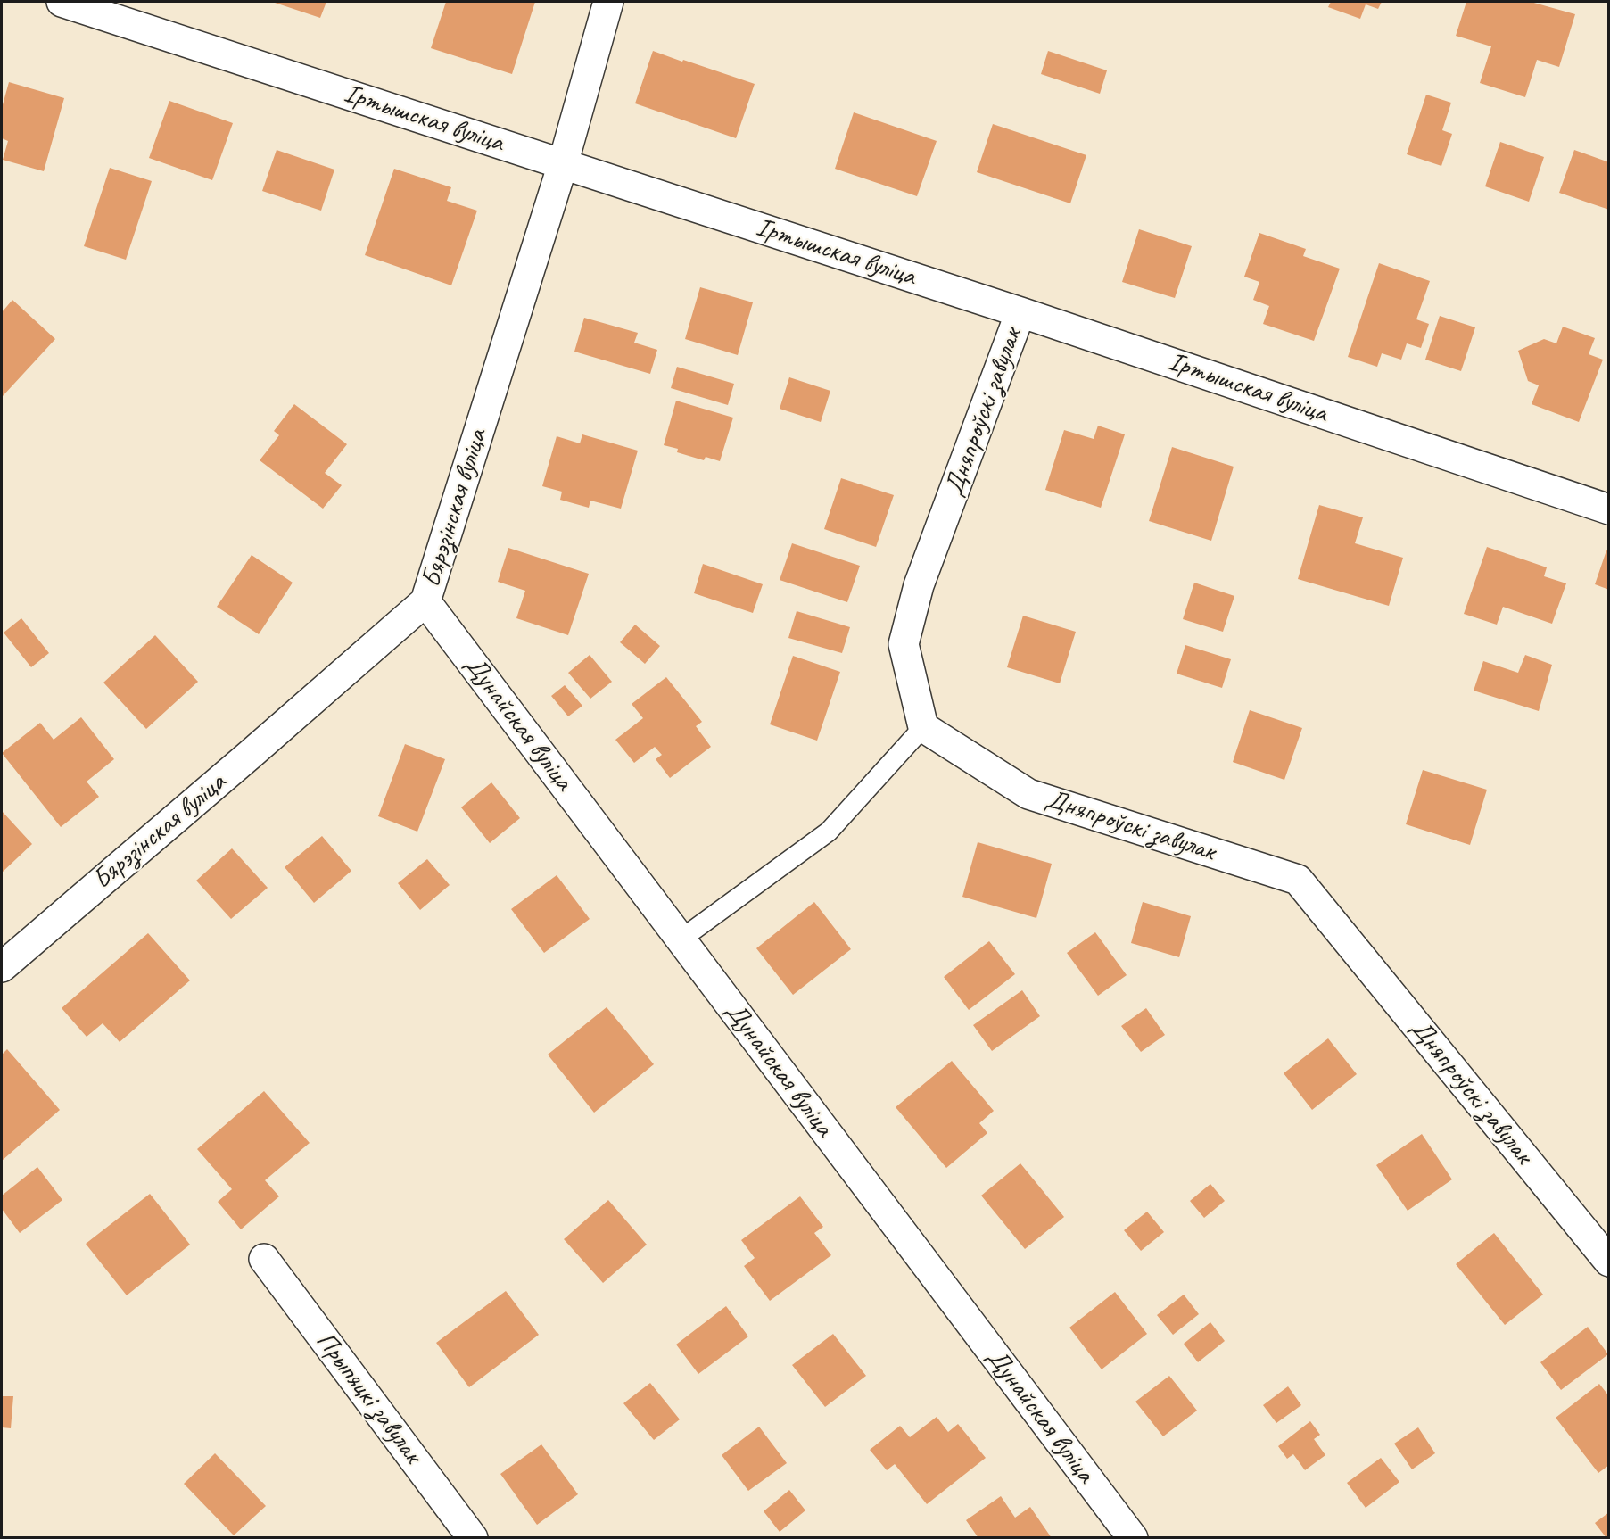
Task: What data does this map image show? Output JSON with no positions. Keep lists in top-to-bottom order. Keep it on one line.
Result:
{"streets":{"street":["Іртышская вуліца","Дняпроўскі завулак","Бярэзінская вуліца","Дунайская вуліца","Прыпяцкі завулак"]},"crossings":[["Іртышская вуліца","Дняпроўскі завулак"],["Іртышская вуліца","Бярэзінская вуліца"],["Бярэзінская вуліца","Дунайская вуліца"]]}
